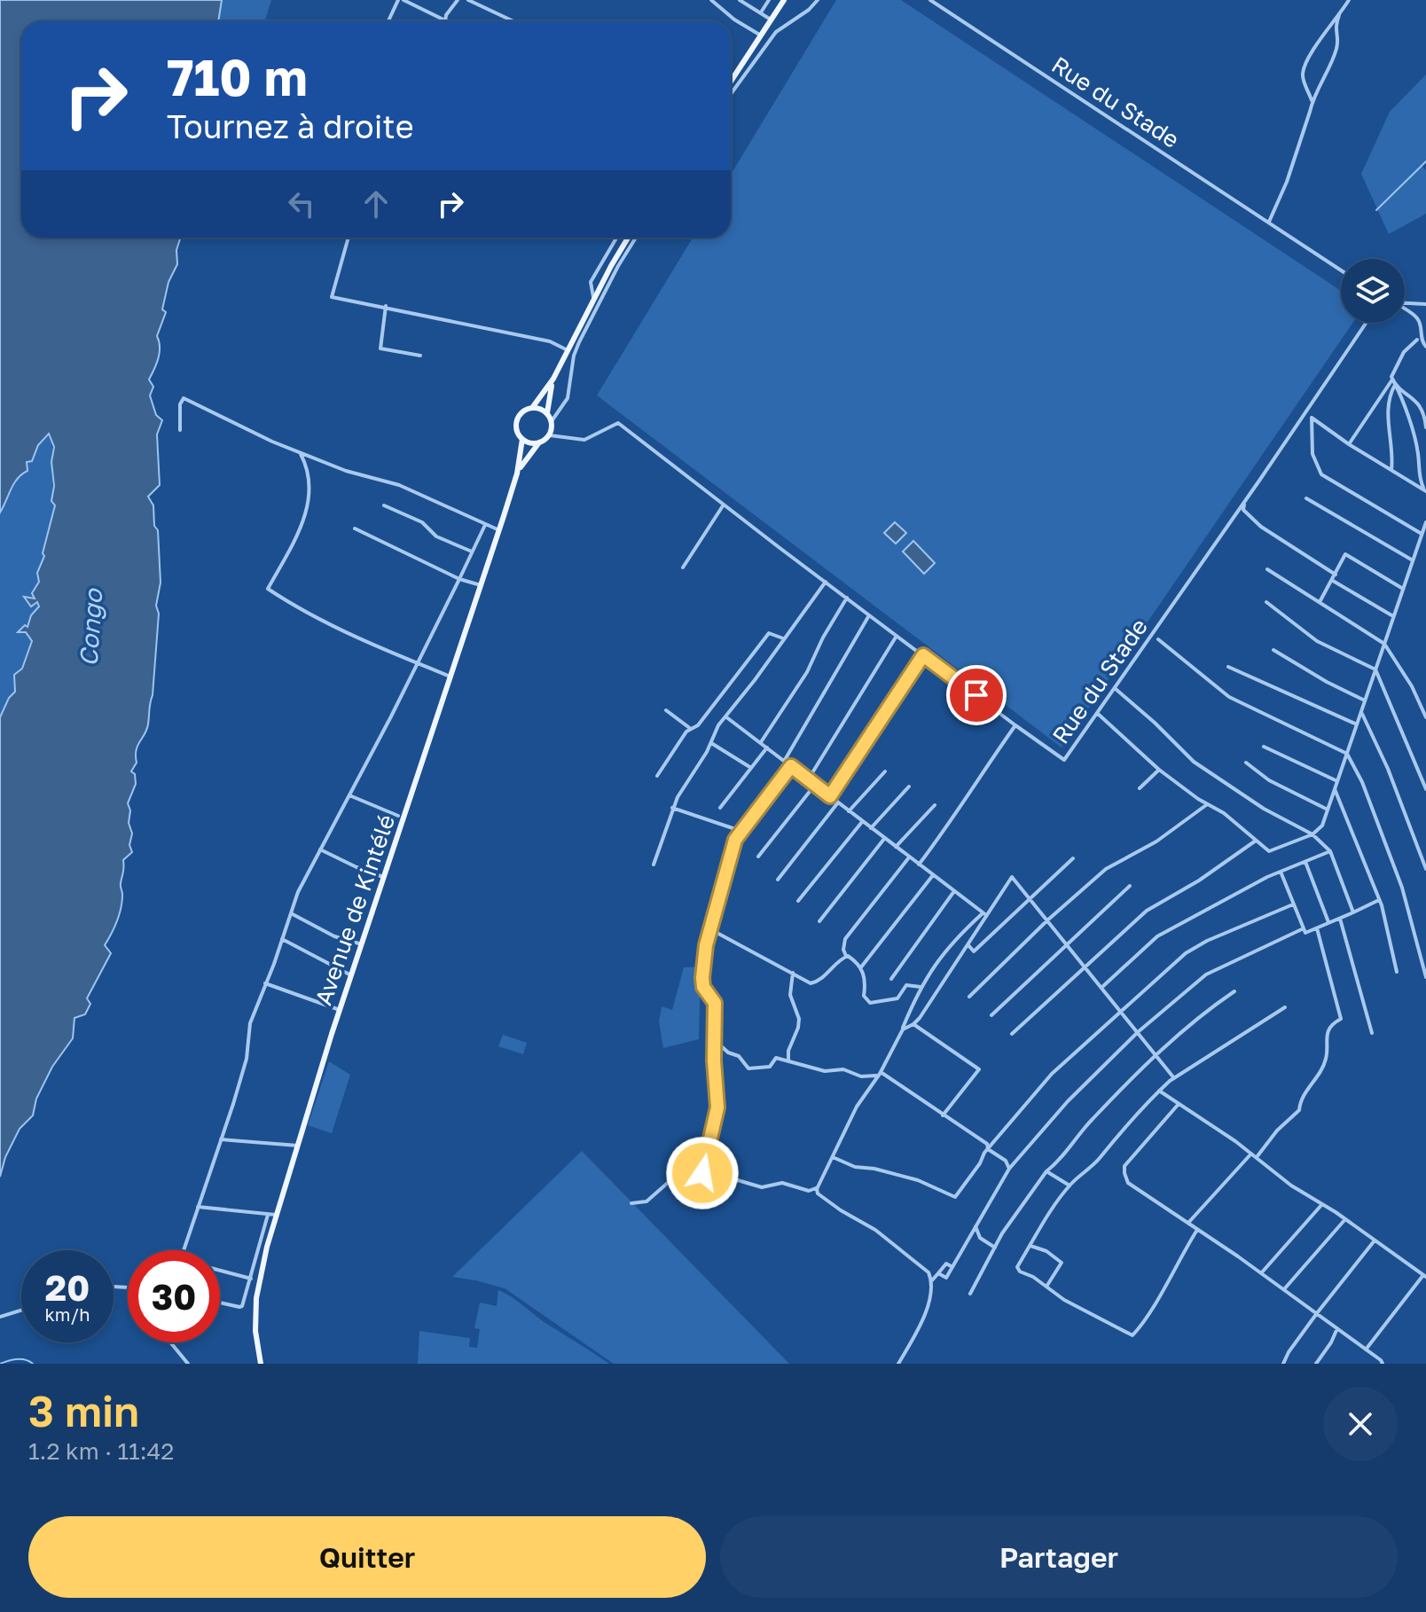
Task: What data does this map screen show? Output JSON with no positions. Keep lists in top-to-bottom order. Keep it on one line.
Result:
{"streets":{"main road":["Avenue de Kintélé"],"street":["Rue du Stade"]},"crossings":[["Rue du Stade","Avenue de Kintélé"]],"water":["Congo"],"page":{"turn":["710 m","Tournez à droite"],"speed":"20 km/h","limit":"30","heading":["3 min","1.2 km · 11:42"],"buttons":["Quitter","Partager"]}}
